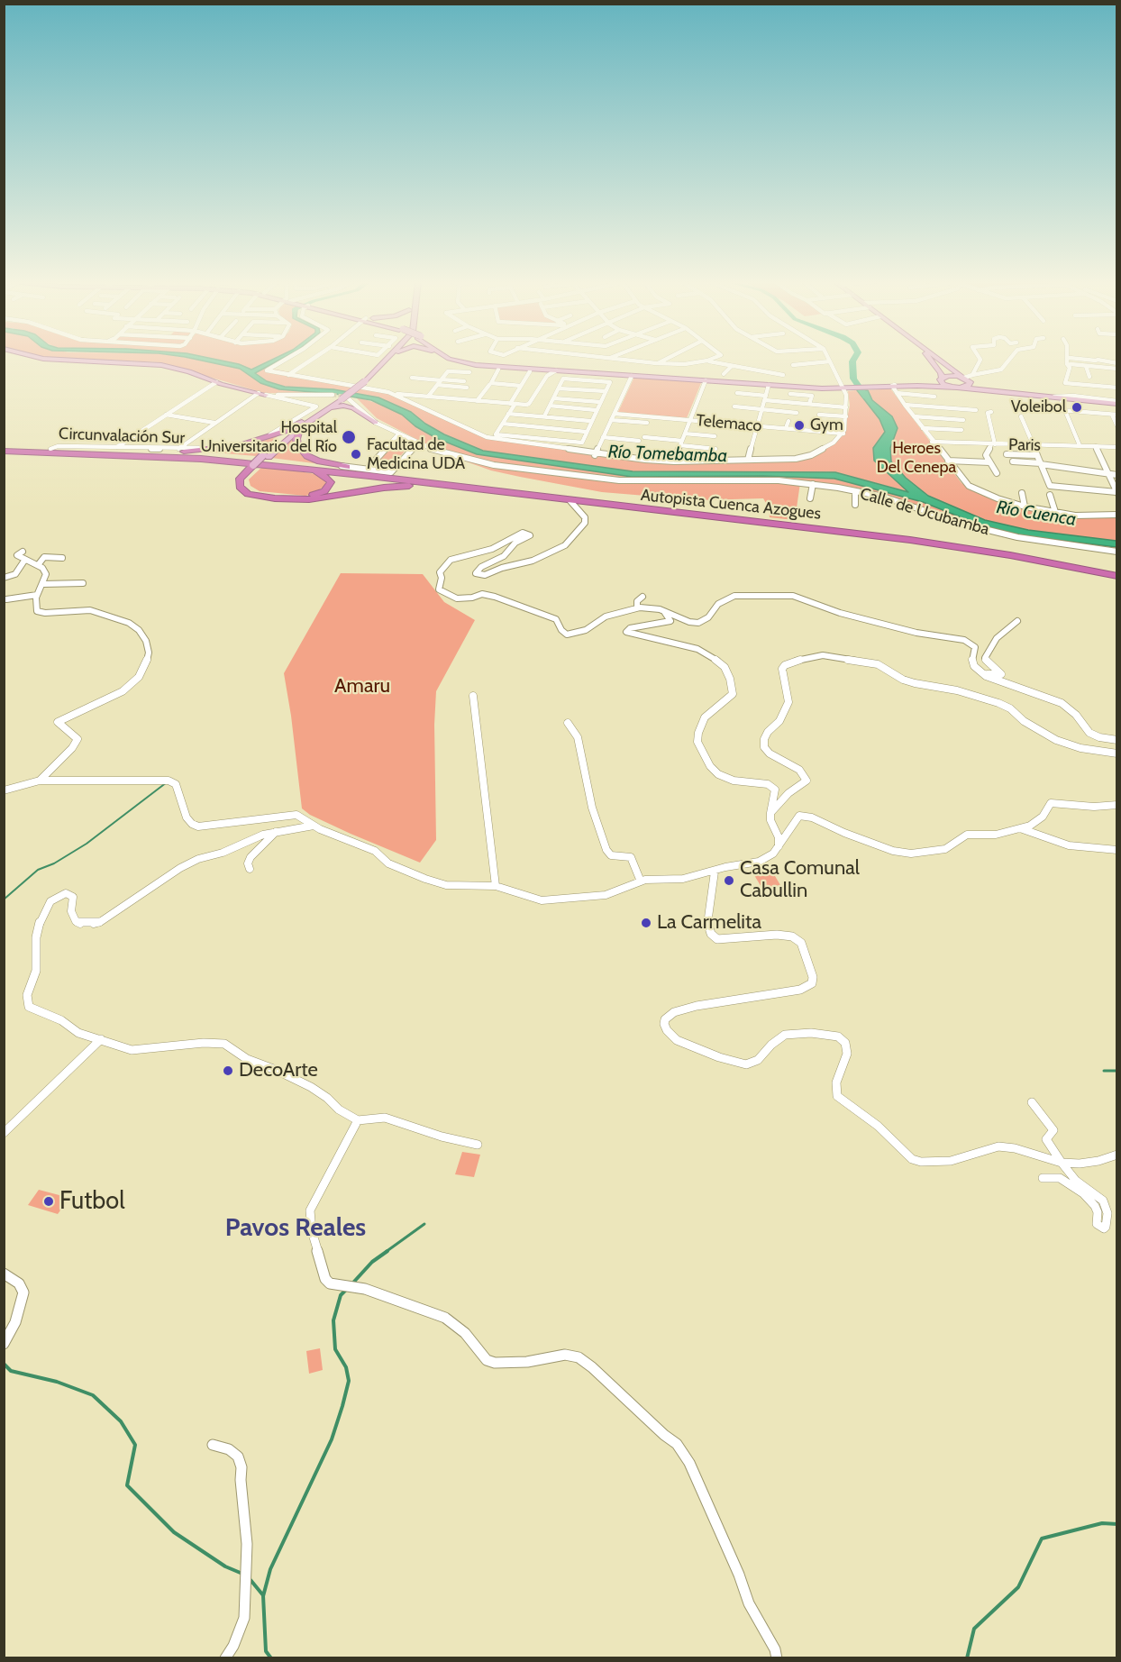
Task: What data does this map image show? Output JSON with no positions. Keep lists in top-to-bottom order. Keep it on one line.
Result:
{"streets":{"highway":["Circunvalación Sur","Autopista Cuenca Azogues"],"street":["Telemaco","Paris","Calle de Ucubamba"]},"crossings":[["Circunvalación Sur","Autopista Cuenca Azogues"]],"districts":["Pavos Reales"],"water":["Río Tomebamba","Río Cuenca"],"parks":["Heroes Del Cenepa","Amaru"],"places":["Voleibol","Gym","Hospital Universitario del Río","Facultad de Medicina UDA","Casa Comunal Cabullin","La Carmelita","DecoArte","Futbol"]}
